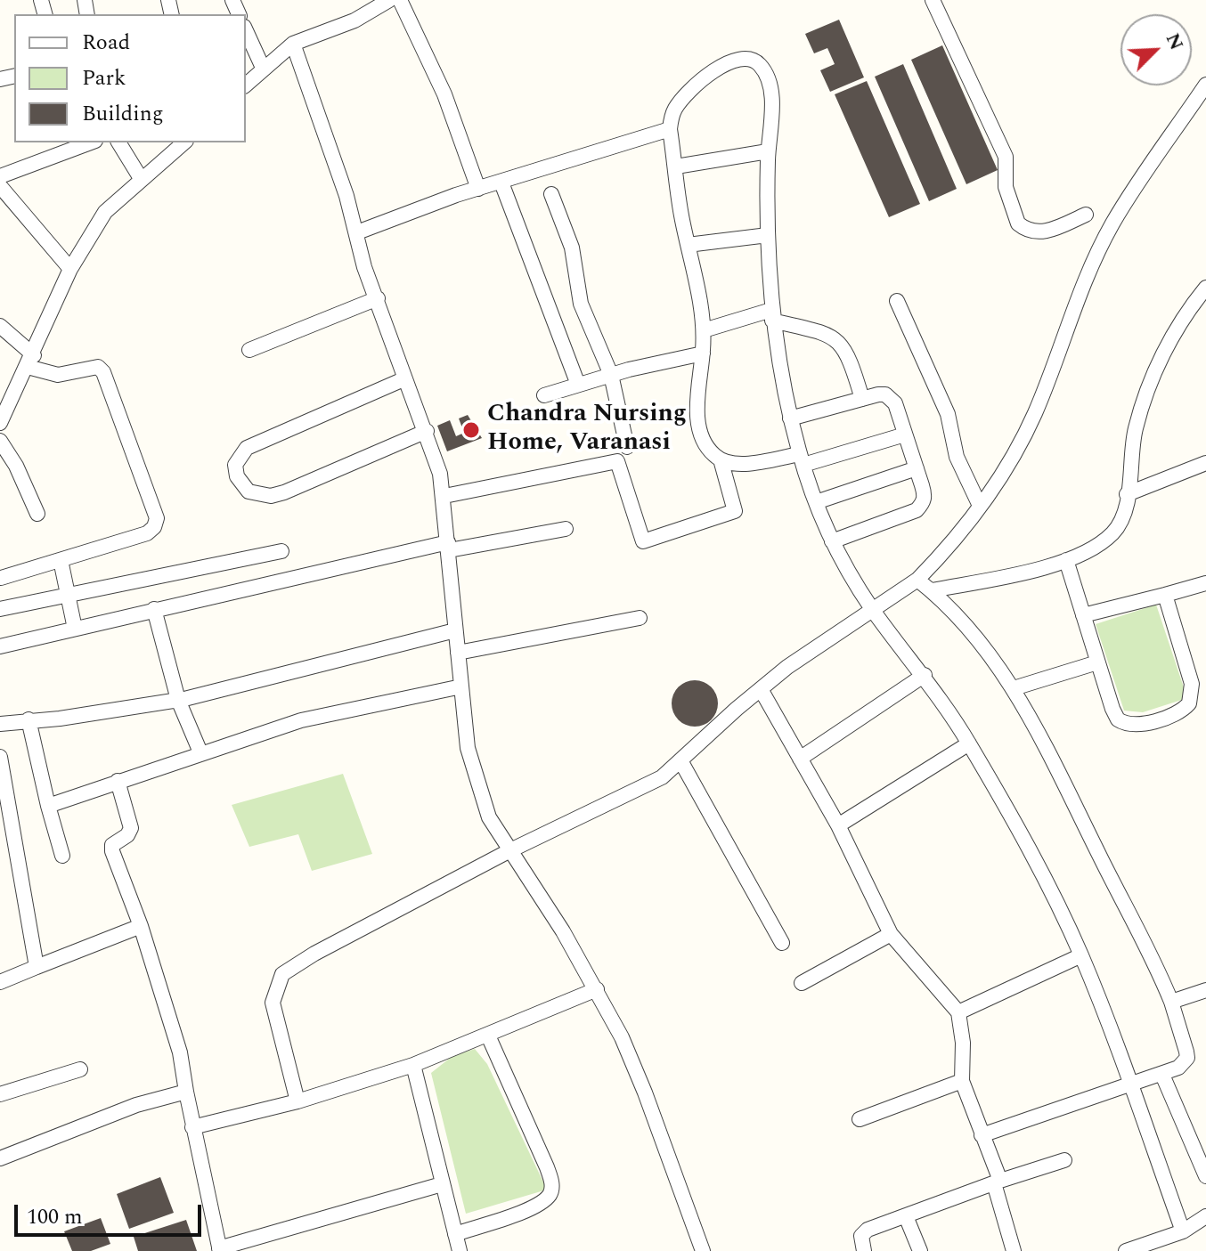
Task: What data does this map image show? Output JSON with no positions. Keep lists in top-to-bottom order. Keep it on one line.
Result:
{"places":["Chandra Nursing Home, Varanasi"],"legend":["Road","Park","Building"],"scale_bar":"100 m","north":"top right"}
